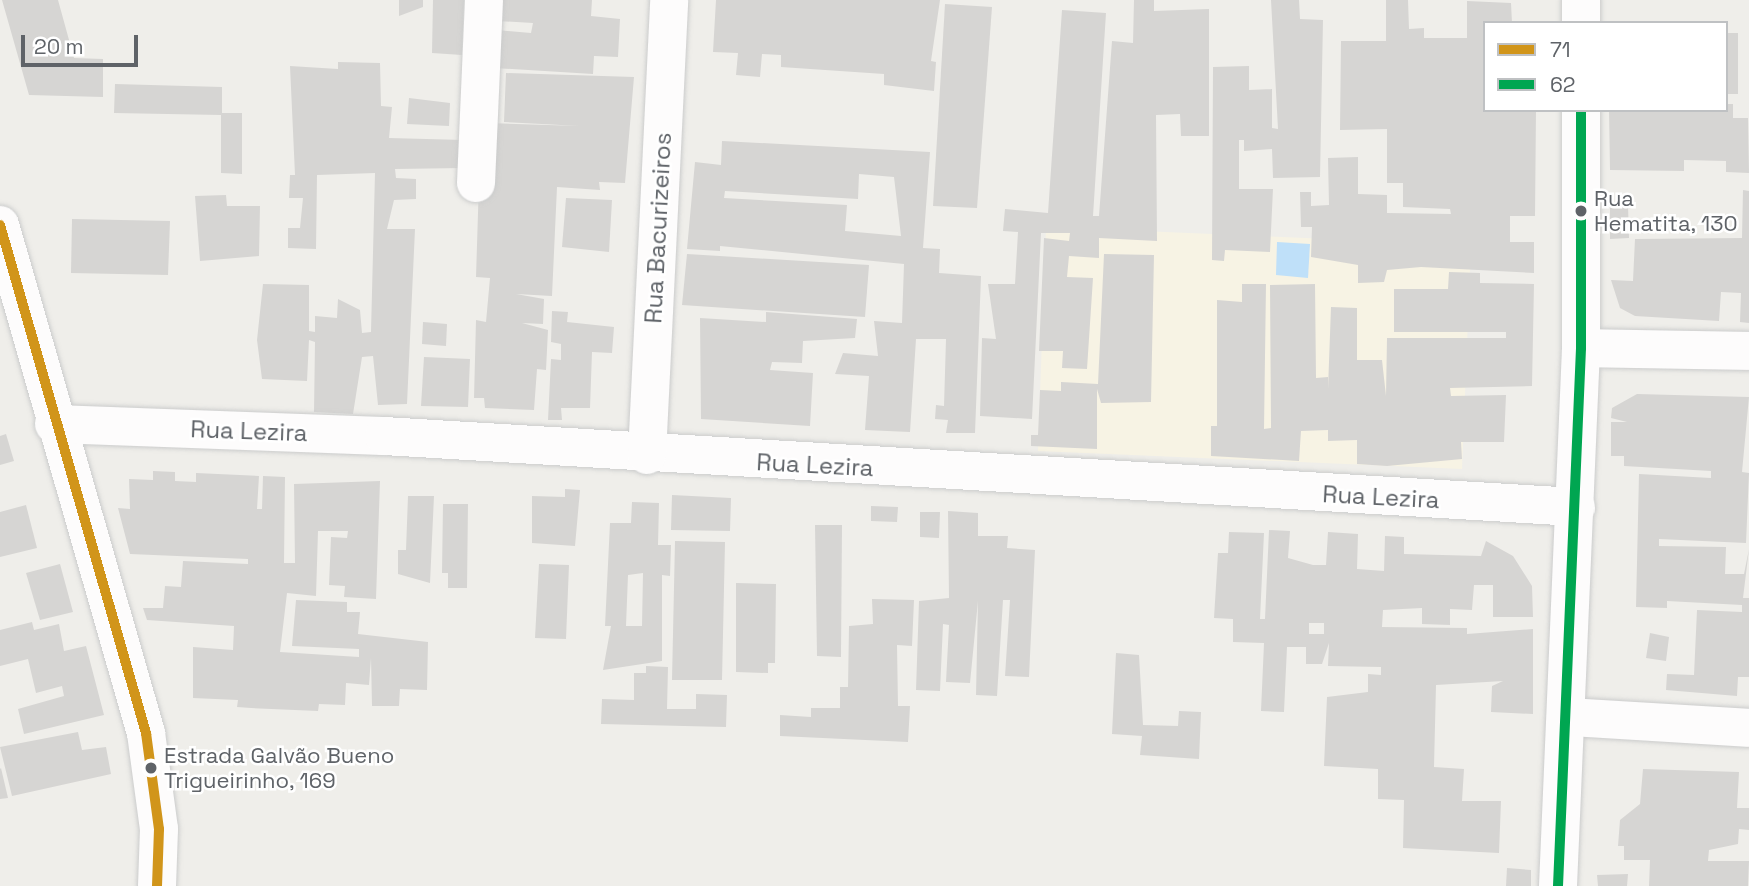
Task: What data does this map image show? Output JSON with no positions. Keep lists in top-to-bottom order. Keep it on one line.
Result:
{"streets":{"street":["Rua Bacurizeiros","Rua Lezira"]},"crossings":[["Rua Bacurizeiros","Rua Lezira"]],"places":["Rua Hematita, 130","Estrada Galvão Bueno Trigueirinho, 169"],"lines":["transit line 62","transit line 71"],"legend":["71","62"],"scale_bar":"20 m"}
